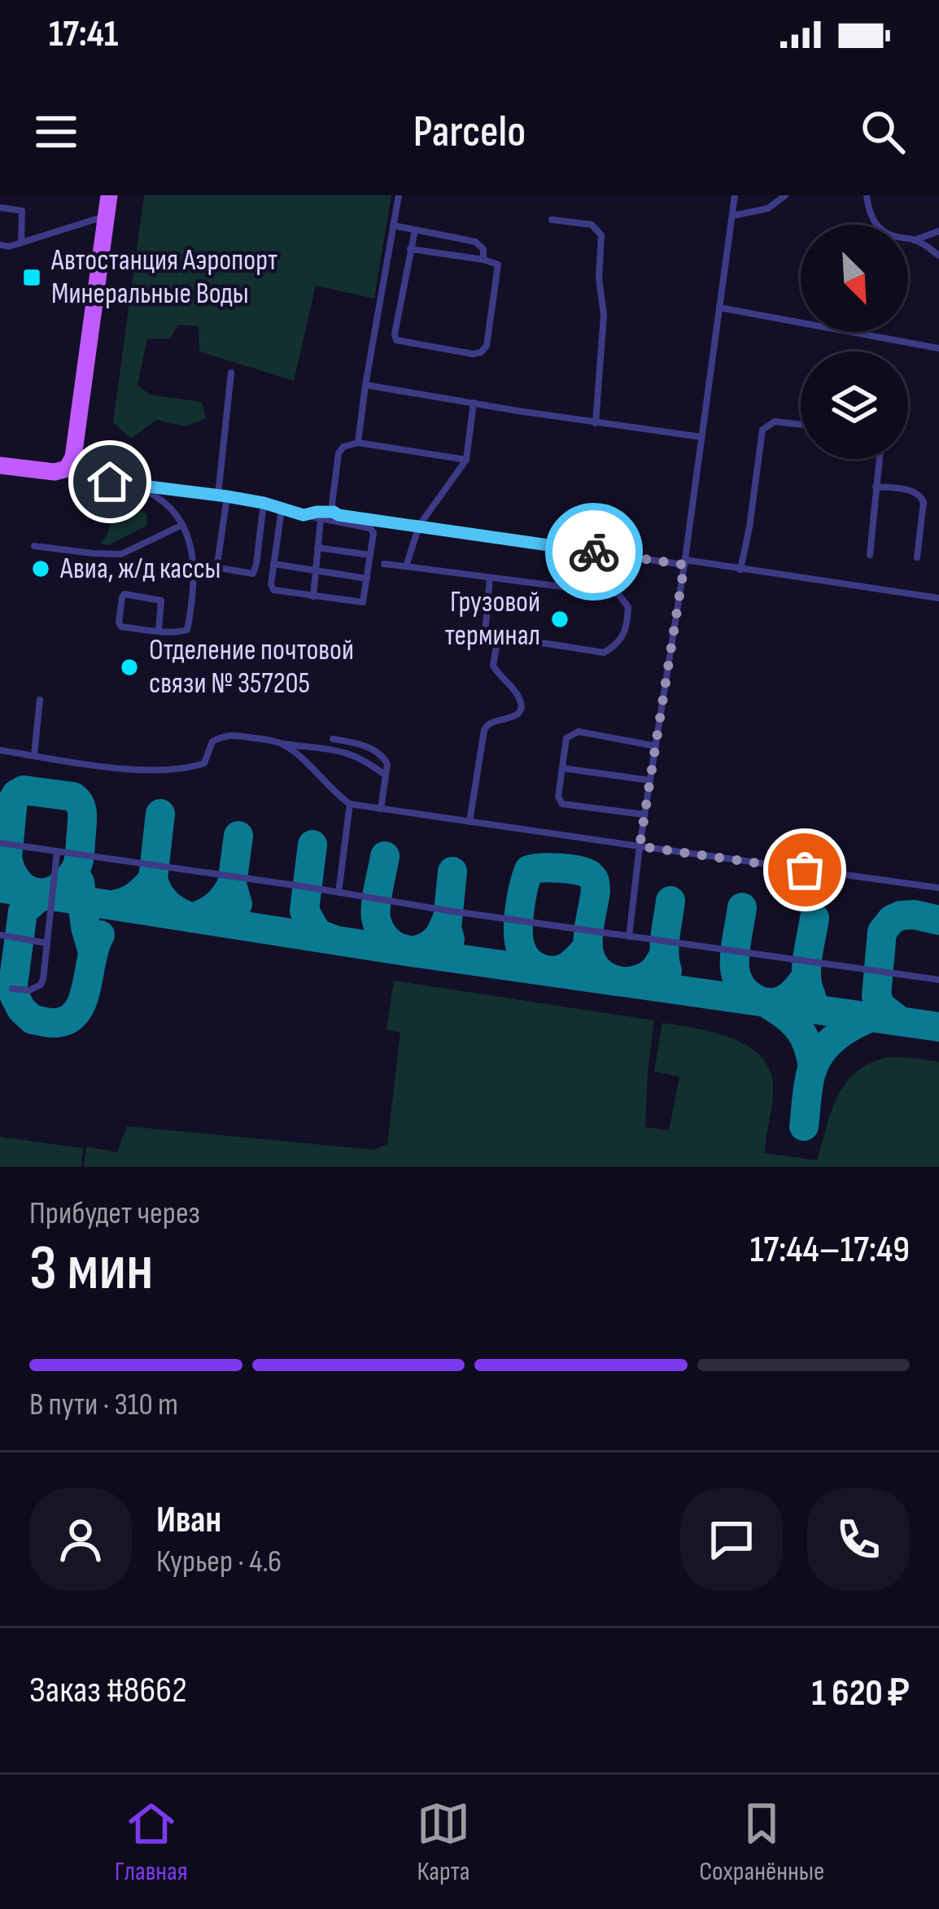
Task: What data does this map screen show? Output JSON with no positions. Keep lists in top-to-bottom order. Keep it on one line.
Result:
{"places":{"transit":["Автостанция Аэропорт Минеральные Воды"],"other":["Авиа, ж/д кассы","Грузовой терминал","Отделение почтовой связи № 357205"]},"north":"bottom right","page":{"status":"17:41","header":"Parcelo","heading":["3 мин","Прибудет через","17:44–17:49"],"panel":["Иван","Курьер · 4.6","Заказ #8662","1 620 ₽"],"bar":"В пути · 310 m","tabs":["Главная","Карта","Сохранённые"]}}
